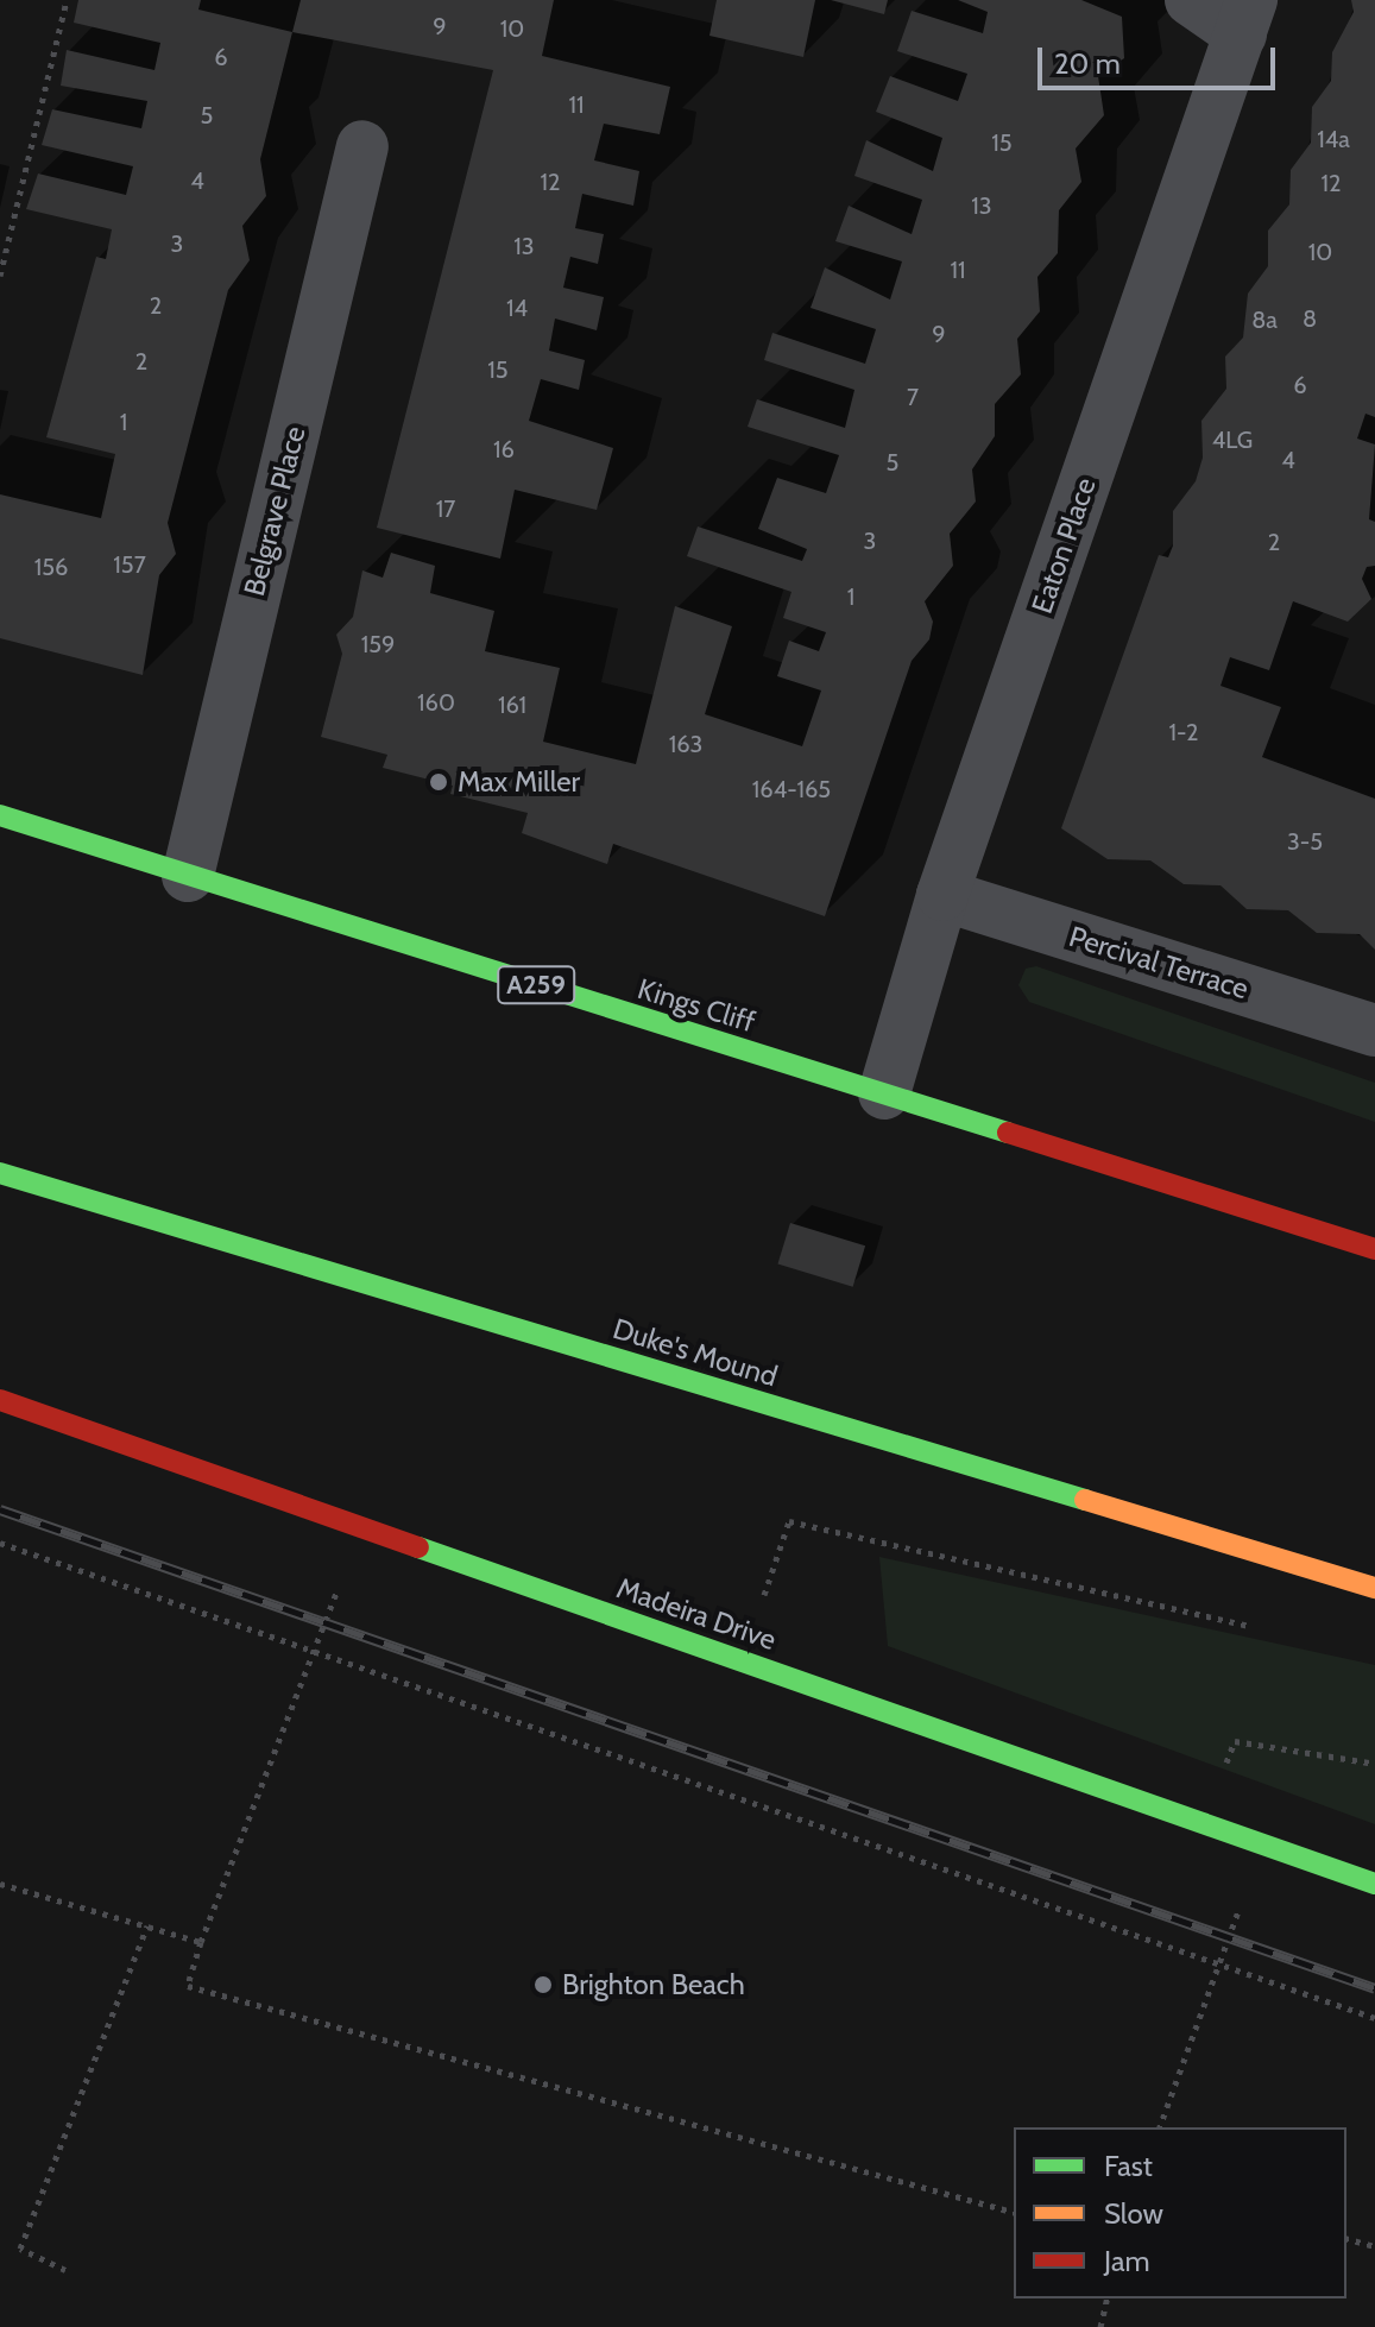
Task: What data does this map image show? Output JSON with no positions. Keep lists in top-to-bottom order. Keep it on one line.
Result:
{"streets":{"street":["Belgrave Place","Eaton Place","Percival Terrace","A259","Kings Cliff","Duke's Mound","Madeira Drive"]},"crossings":[["Belgrave Place","Kings Cliff"],["Eaton Place","Percival Terrace"],["Eaton Place","Kings Cliff"]],"places":["Max Miller","Brighton Beach"],"house_numbers":["9","10","6","11","5","14a","15","4","12","12","13","3","13","10","11","2","14","8","8a","9","2","15","6","7","1","4LG","16","4","5","17","3","2","157","156","1","159","160","161","1-2","163","164-165","3-5"],"legend":["Fast","Slow","Jam"],"scale_bar":"20 m"}
